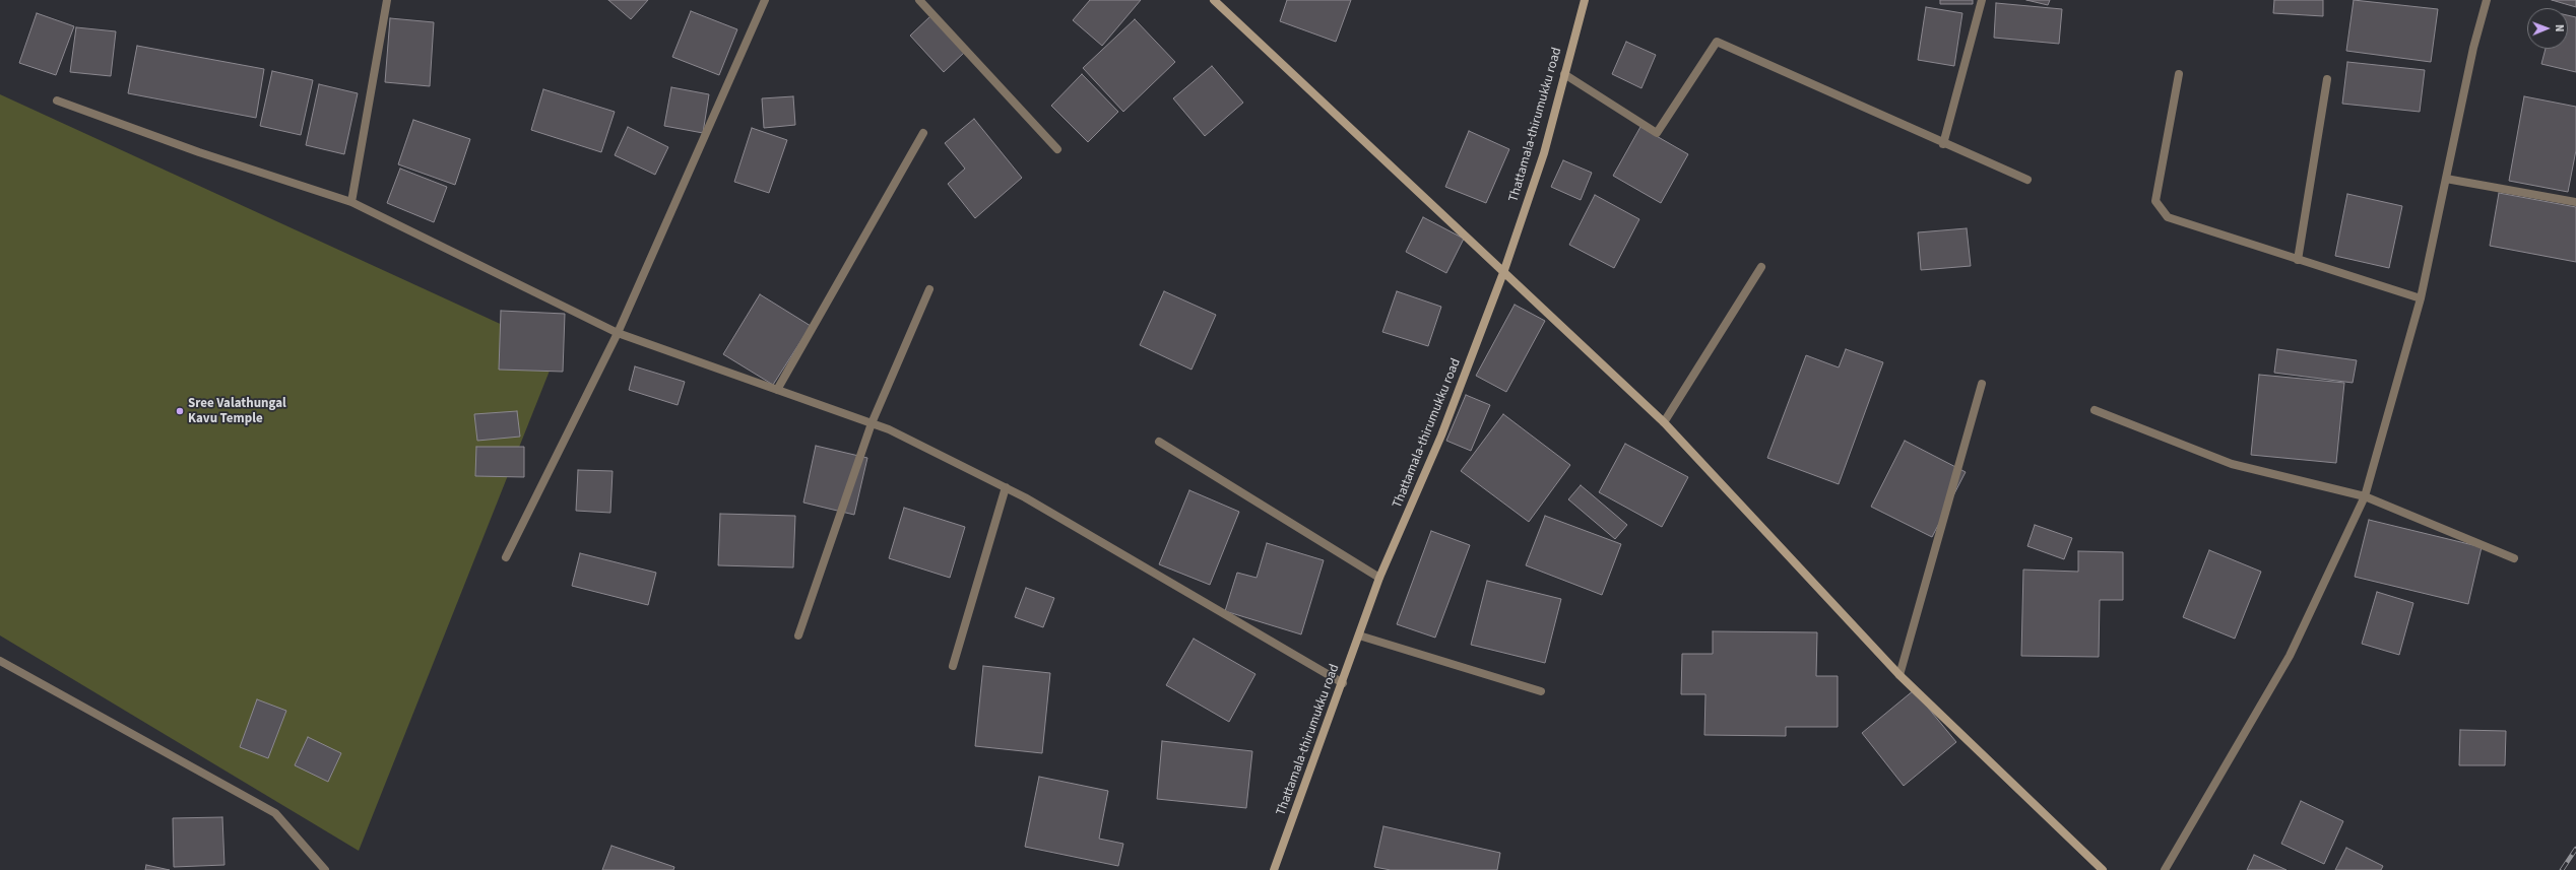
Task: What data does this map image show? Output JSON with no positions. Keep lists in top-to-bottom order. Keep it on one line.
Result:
{"streets":{"street":["Thattamala-thirumukku road"]},"places":["Sree Valathungal Kavu Temple"],"north":"right"}
